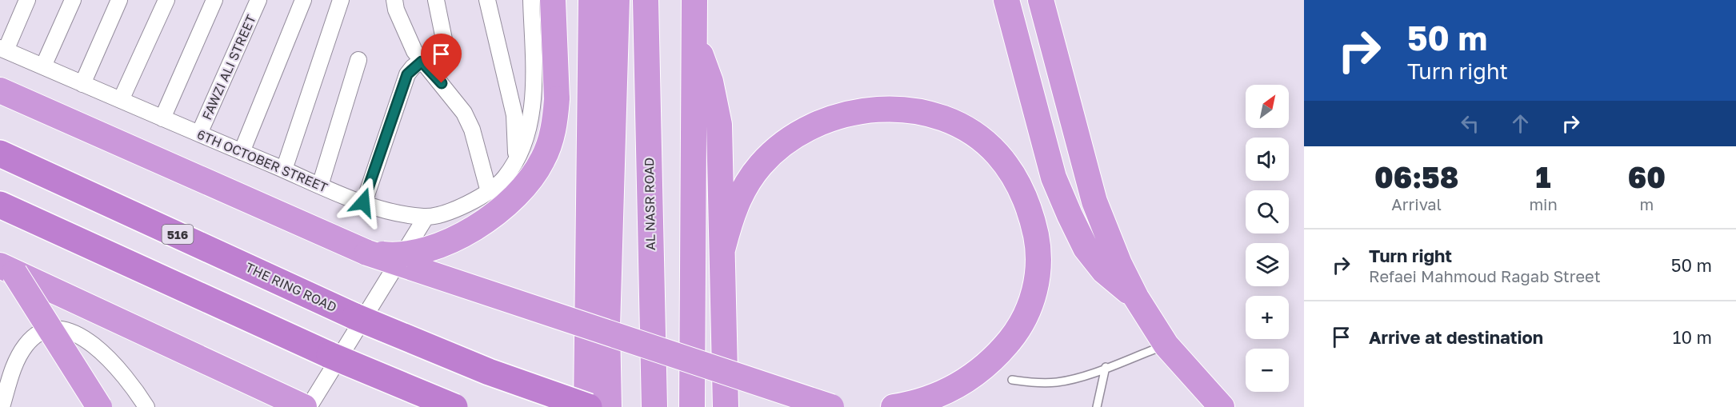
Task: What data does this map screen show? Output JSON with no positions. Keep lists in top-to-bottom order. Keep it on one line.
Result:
{"streets":{"highway":["AL NASR ROAD","516","THE RING ROAD"],"street":["FAWZI ALI STREET","6TH OCTOBER STREET"]},"crossings":[["FAWZI ALI STREET","6TH OCTOBER STREET"]],"north":"top right","page":{"turn":["50 m","Turn right"],"map_buttons":["+","−"],"eta":["06:58","Arrival","1","min","60","m"],"list":[{"name":"Turn right","note":"Refaei Mahmoud Ragab Street","value":"50 m"},{"name":"Arrive at destination","value":"10 m"}]}}
